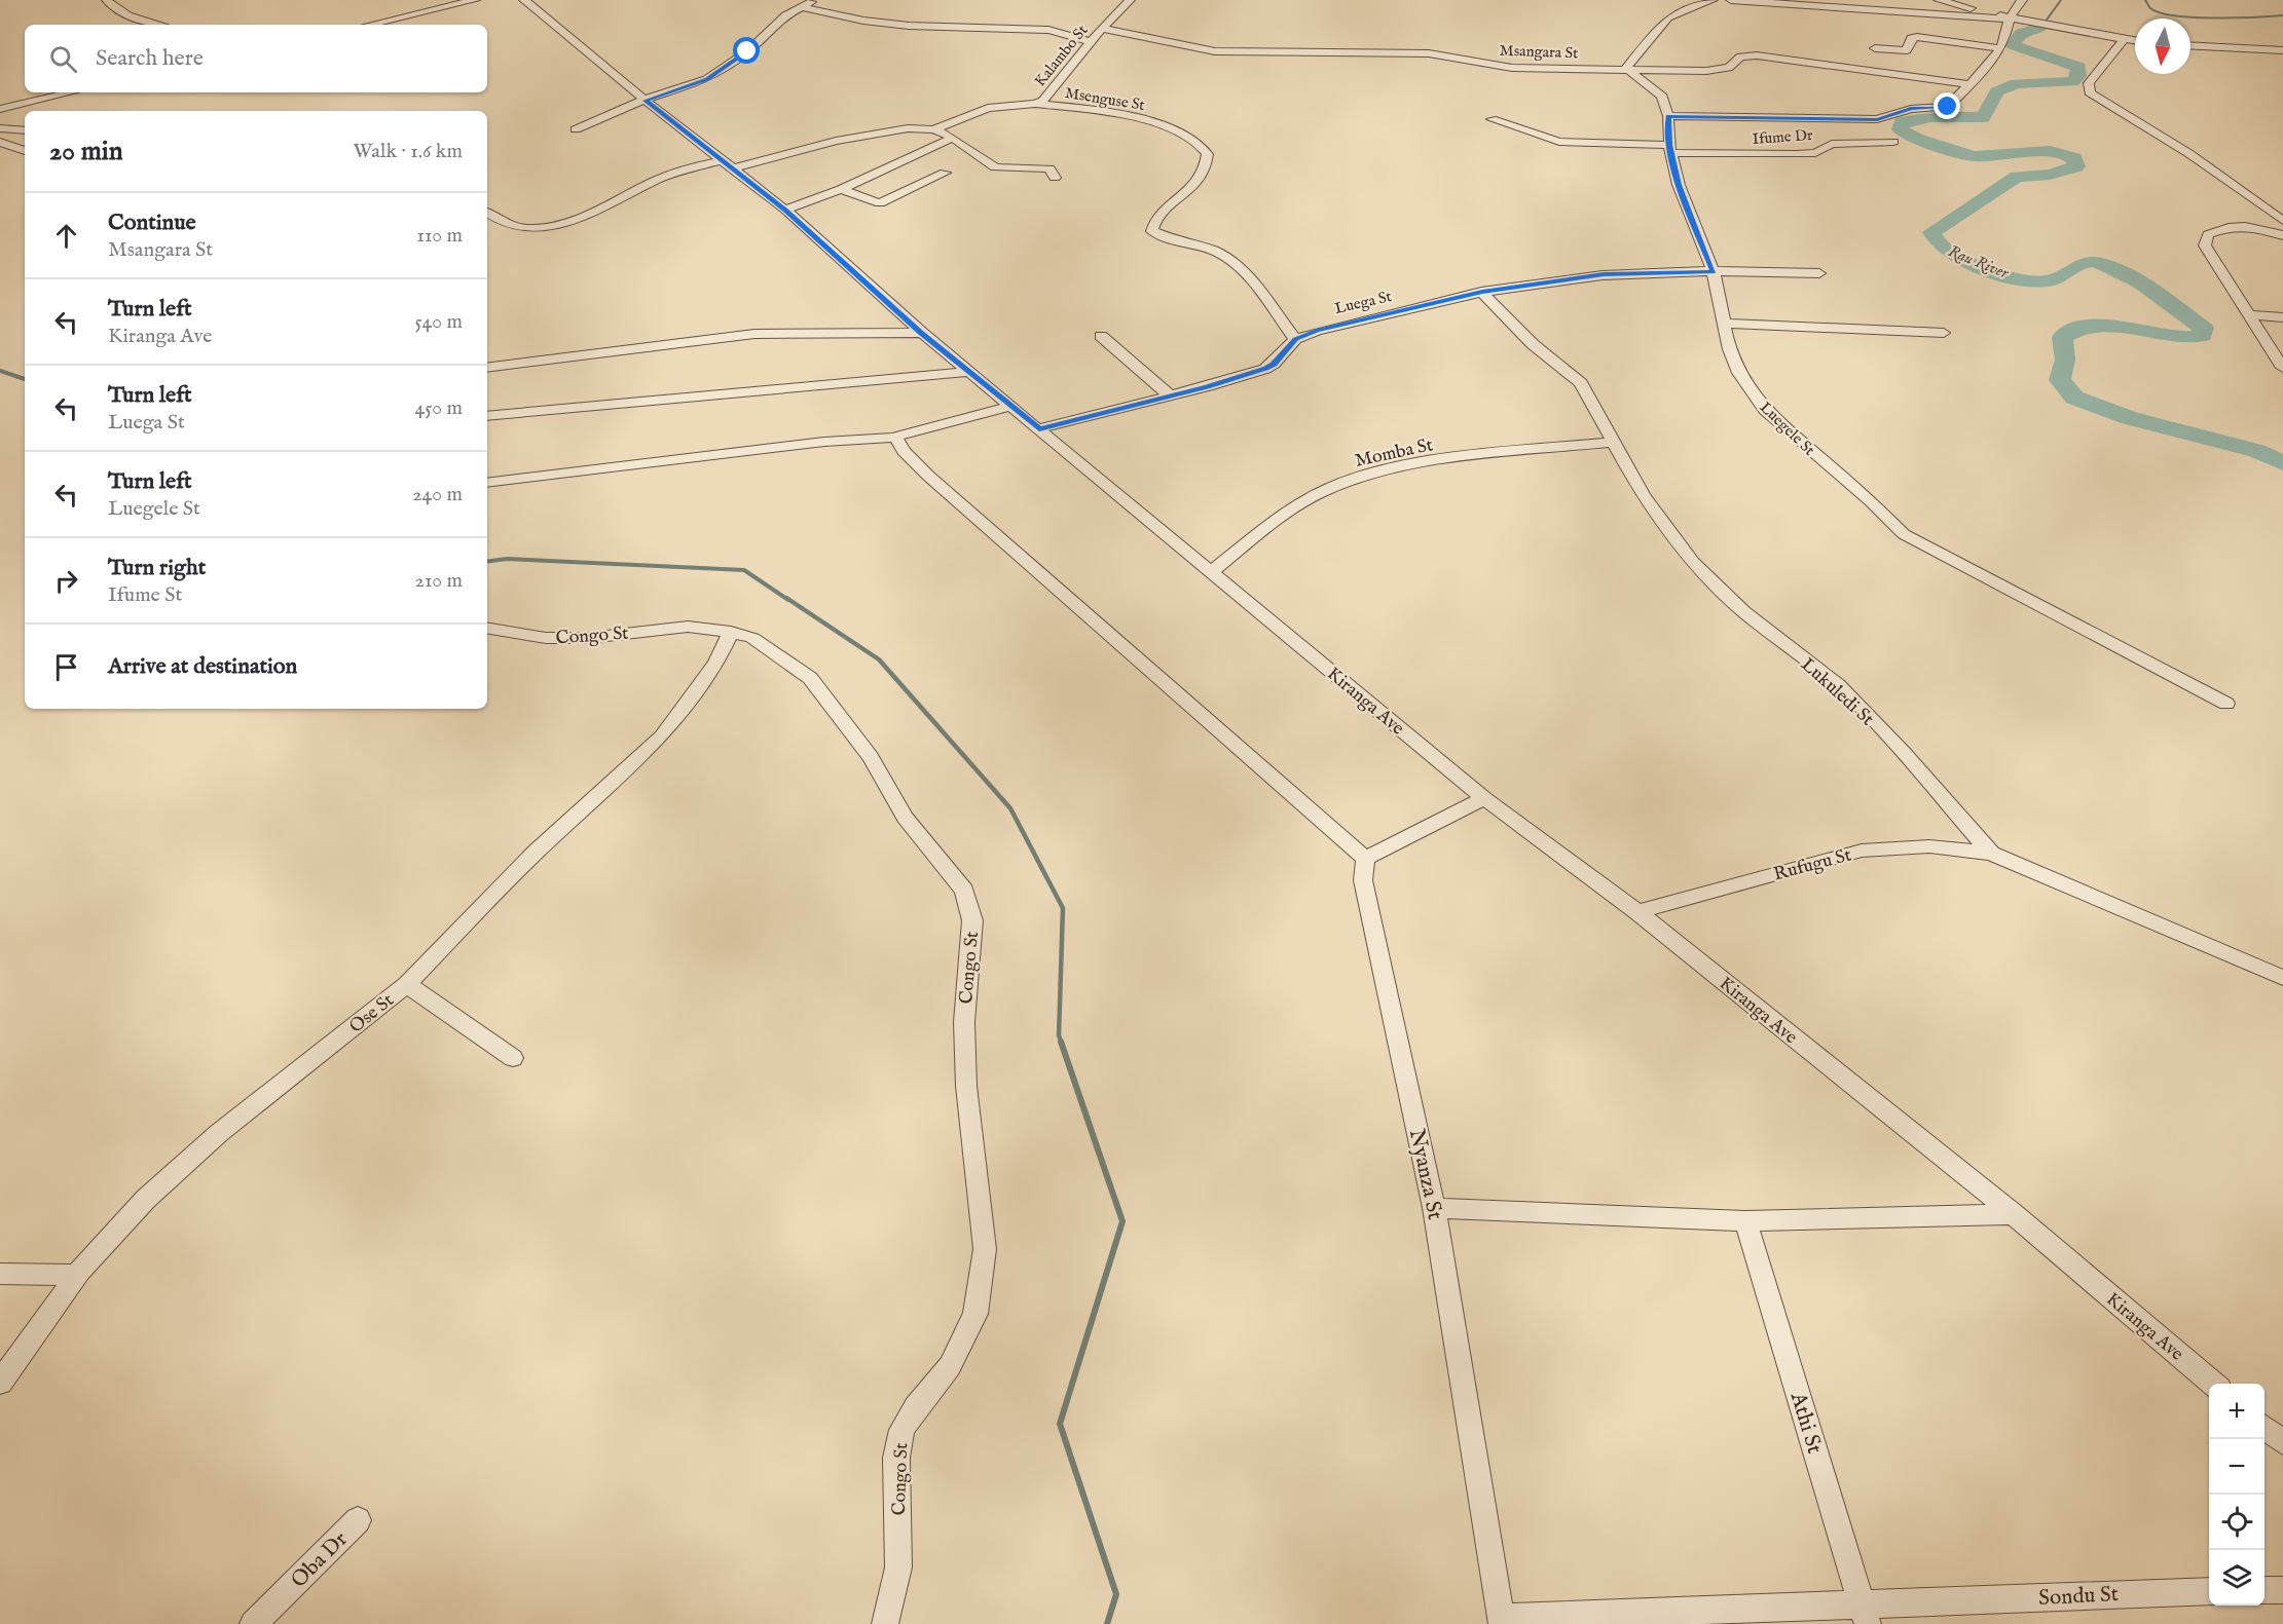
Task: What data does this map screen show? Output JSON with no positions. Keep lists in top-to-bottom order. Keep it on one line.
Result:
{"streets":{"street":["Msangara St","Kalambo St","Msenguse St","Ifume Dr","Luega St","Luegele St","Momba St","Congo St","Lukuledi St","Kiranga Ave","Rufugu St","Ose St","Nyanza St","Athi St","Oba Dr","Sondu St"]},"crossings":[["Msangara St","Kalambo St"],["Msangara St","Luegele St"],["Kalambo St","Msenguse St"],["Msenguse St","Luega St"],["Ifume Dr","Luegele St"],["Luega St","Luegele St"],["Luega St","Lukuledi St"],["Luega St","Kiranga Ave"],["Momba St","Lukuledi St"],["Momba St","Kiranga Ave"],["Congo St","Ose St"],["Lukuledi St","Rufugu St"],["Kiranga Ave","Rufugu St"],["Nyanza St","Sondu St"],["Athi St","Sondu St"]],"water":["Rau River"],"north":"bottom","page":{"search":"Search here","heading":["20 min","Walk · 1.6 km"],"list":[["Continue","Msangara St","110 m"],["Turn left","Kiranga Ave","540 m"],["Turn left","Luega St","450 m"],["Turn left","Luegele St","240 m"],["Turn right","Ifume St","210 m"],"Arrive at destination"],"map_buttons":["+","−"]}}
